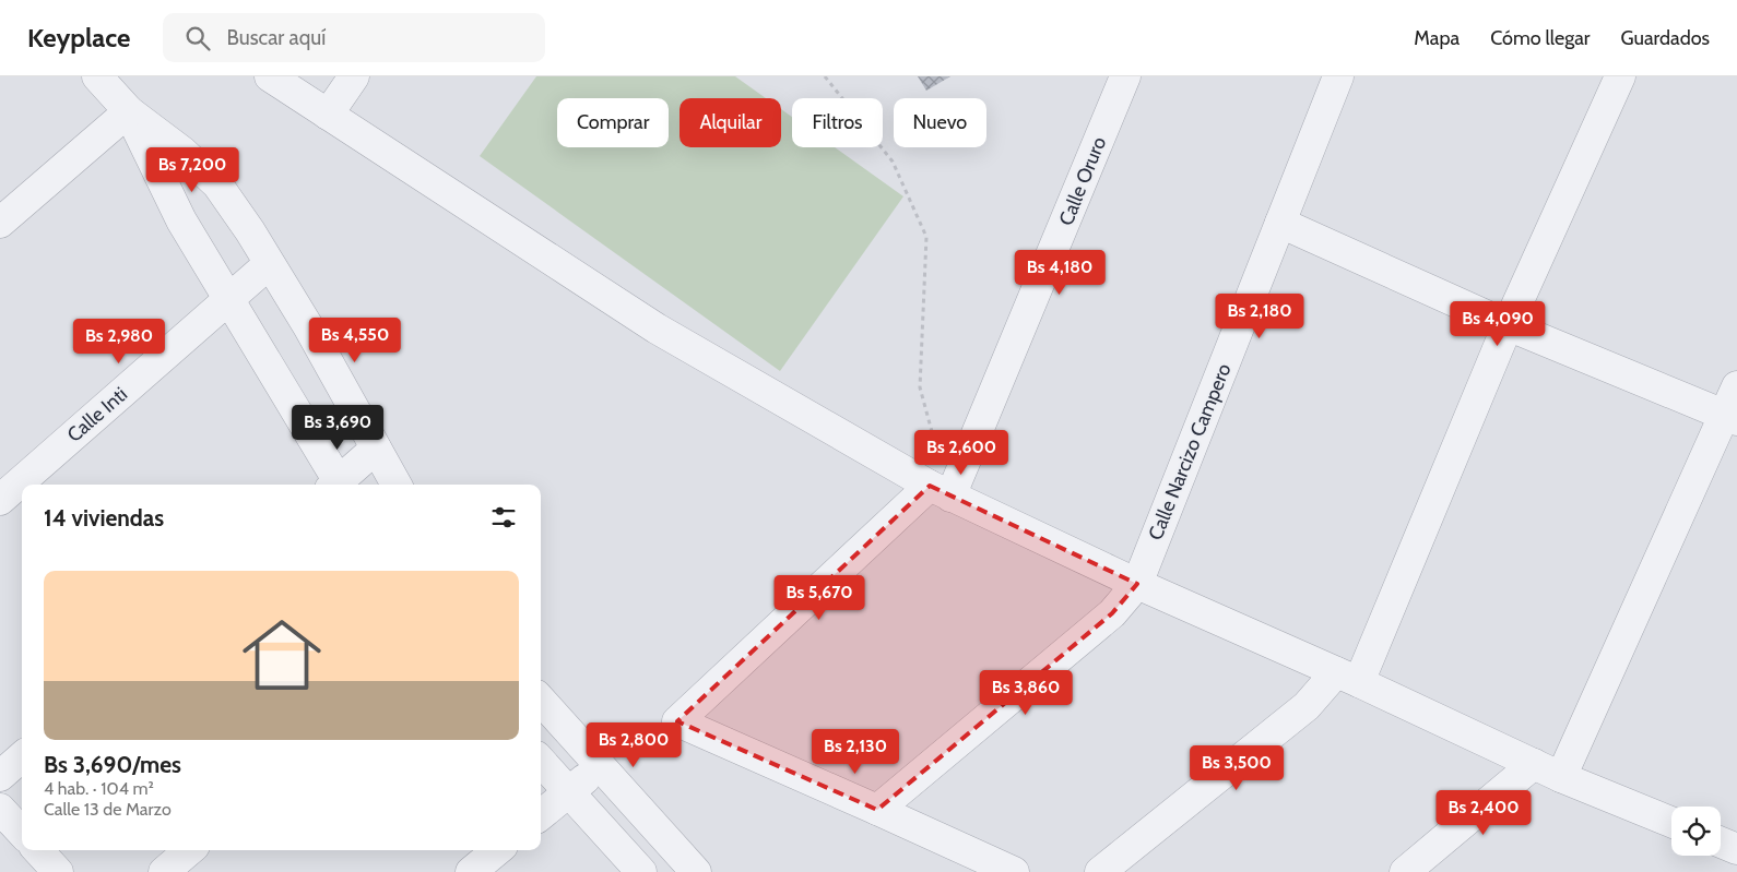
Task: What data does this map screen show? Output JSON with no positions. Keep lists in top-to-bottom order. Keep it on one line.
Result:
{"streets":{"street":["Calle Oruro","Calle Inti","Calle Narcizo Campero"]},"page":{"header":"Keyplace","search":"Buscar aquí","nav":["Mapa","Cómo llegar","Guardados"],"chip":["Comprar","Alquilar","Filtros","Nuevo"],"price":["Bs 7,200","Bs 4,180","Bs 2,180","Bs 4,090","Bs 4,550","Bs 2,980","Bs 3,690","Bs 2,600","Bs 5,670","Bs 3,860","Bs 2,800","Bs 2,130","Bs 3,500","Bs 2,400"],"heading":"14 viviendas","list":[{"name":"Bs 3,690/mes","note":"4 hab. · 104 m² · Calle 13 de Marzo"}]}}
